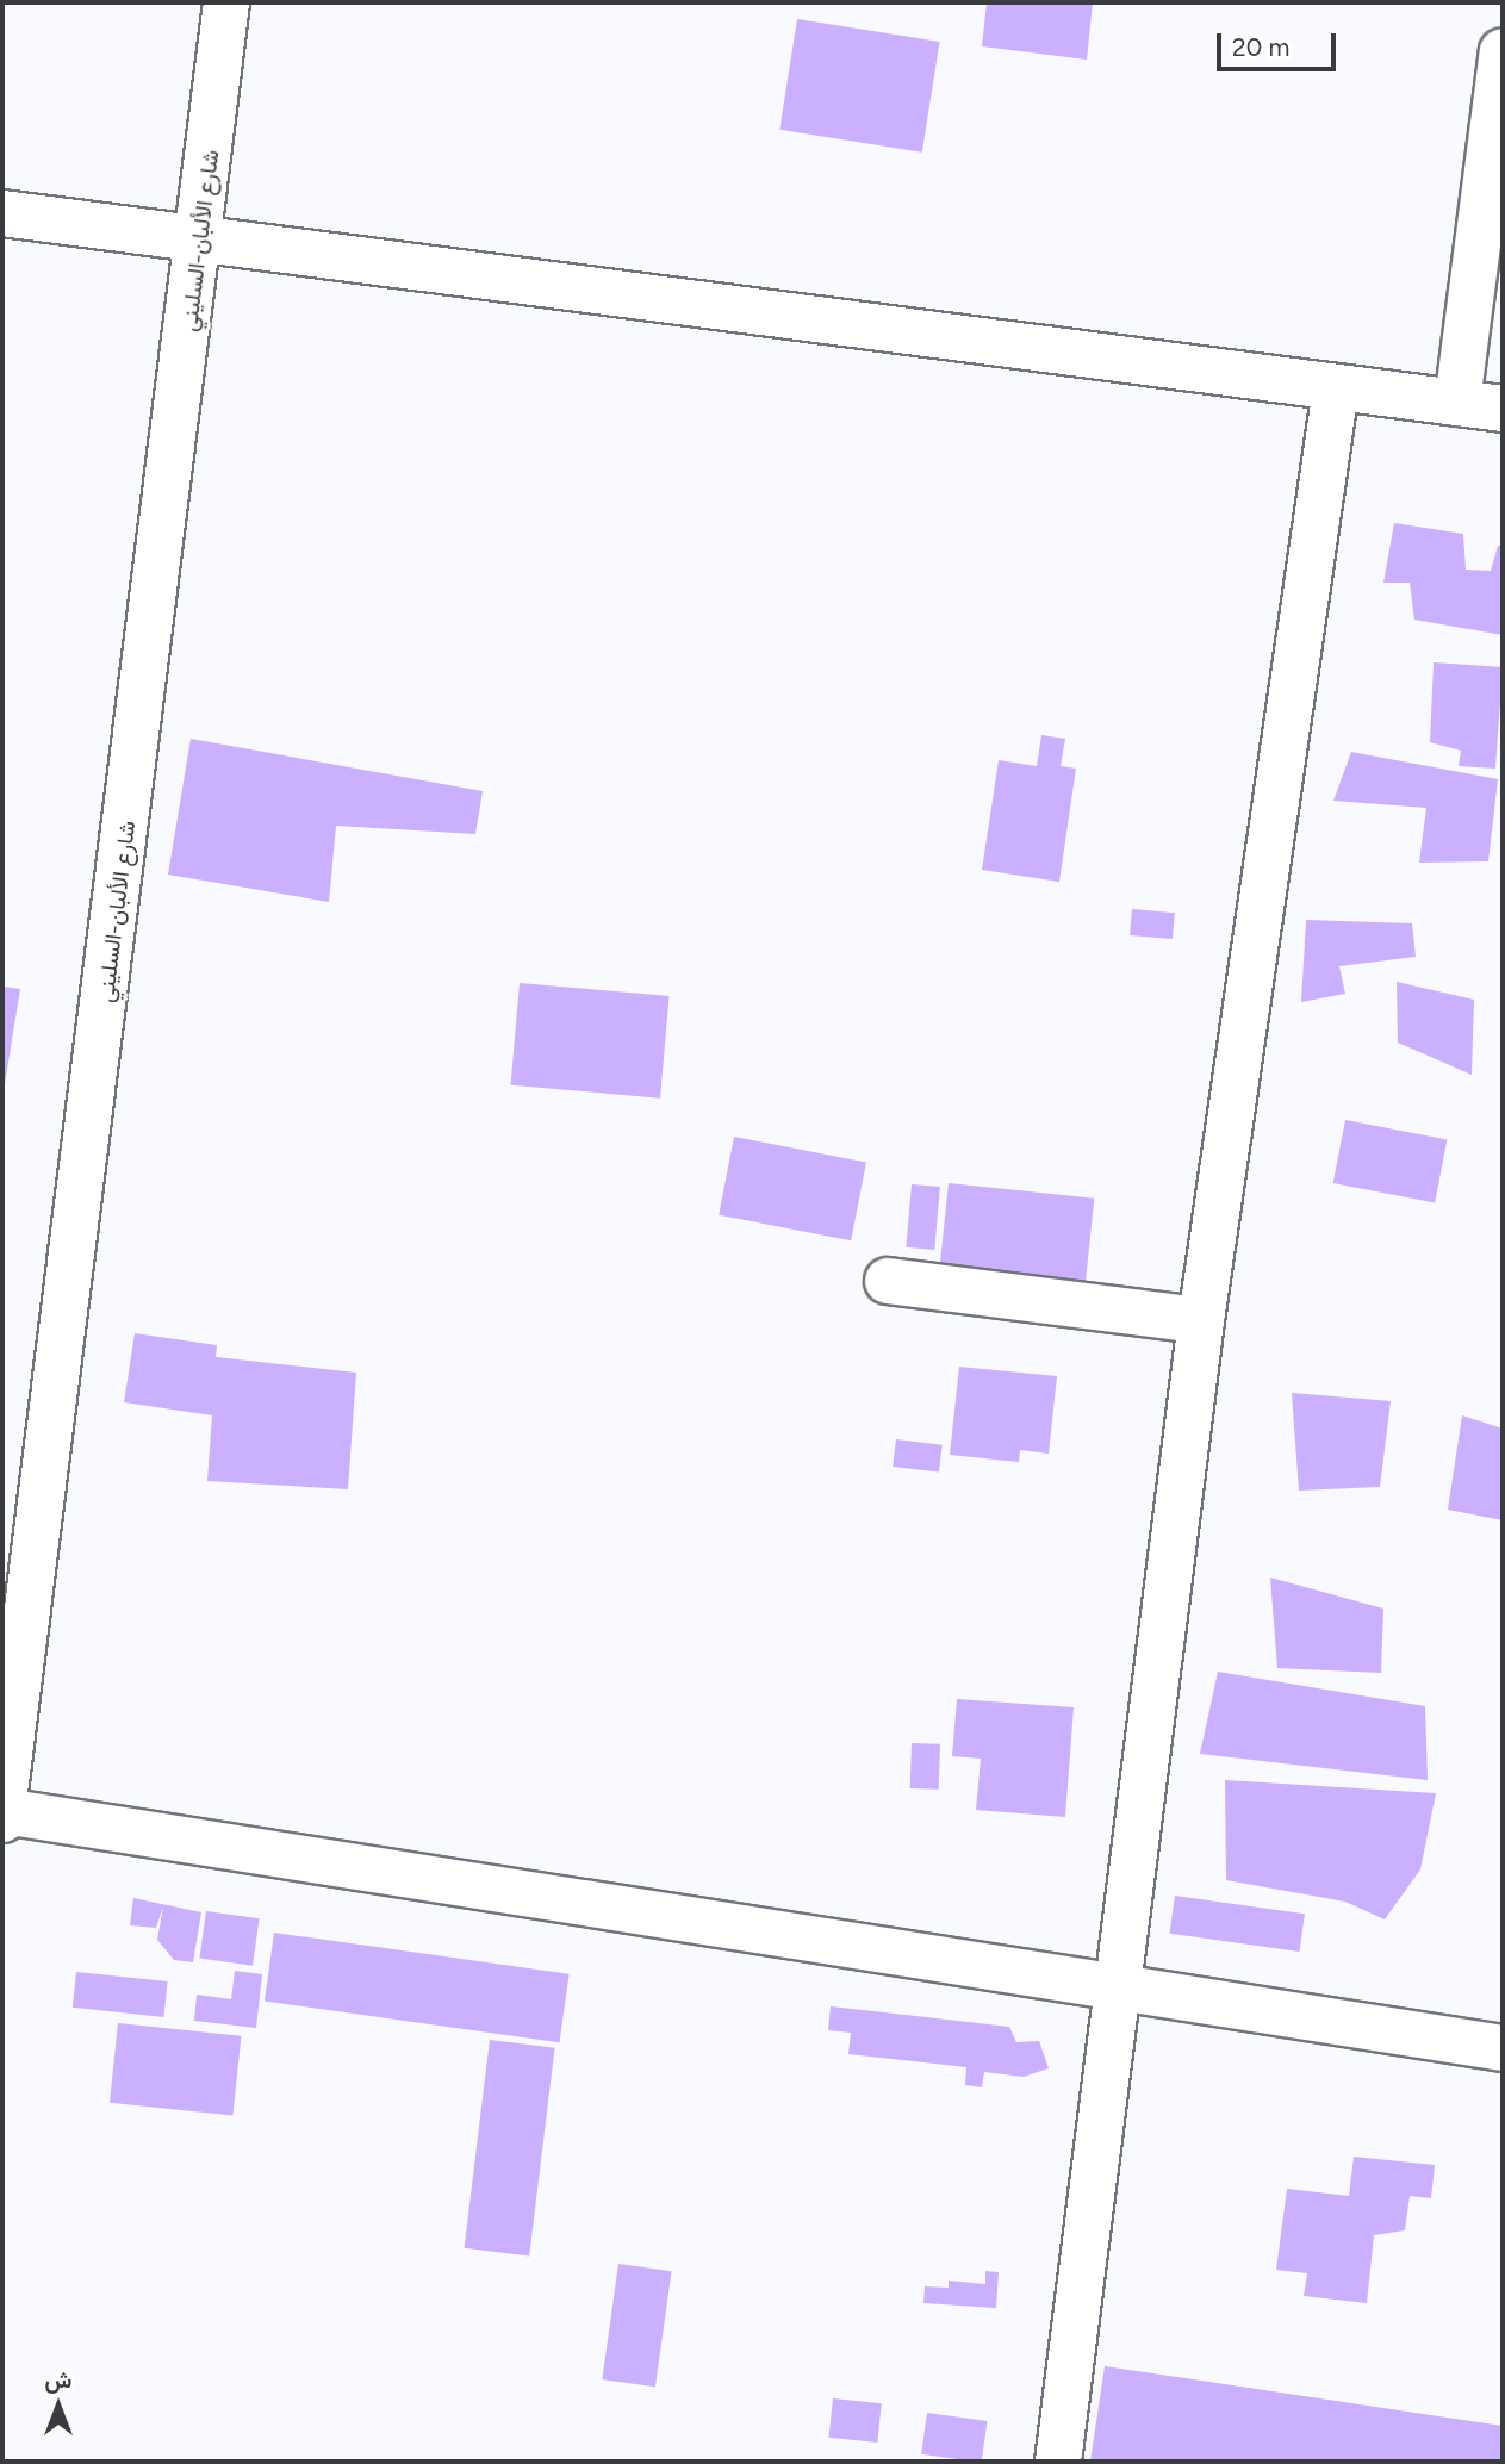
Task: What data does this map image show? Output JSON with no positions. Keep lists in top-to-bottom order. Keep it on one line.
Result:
{"streets":{"street":["شارع الألبان-السليني"]},"scale_bar":"20 m","north":"top"}
